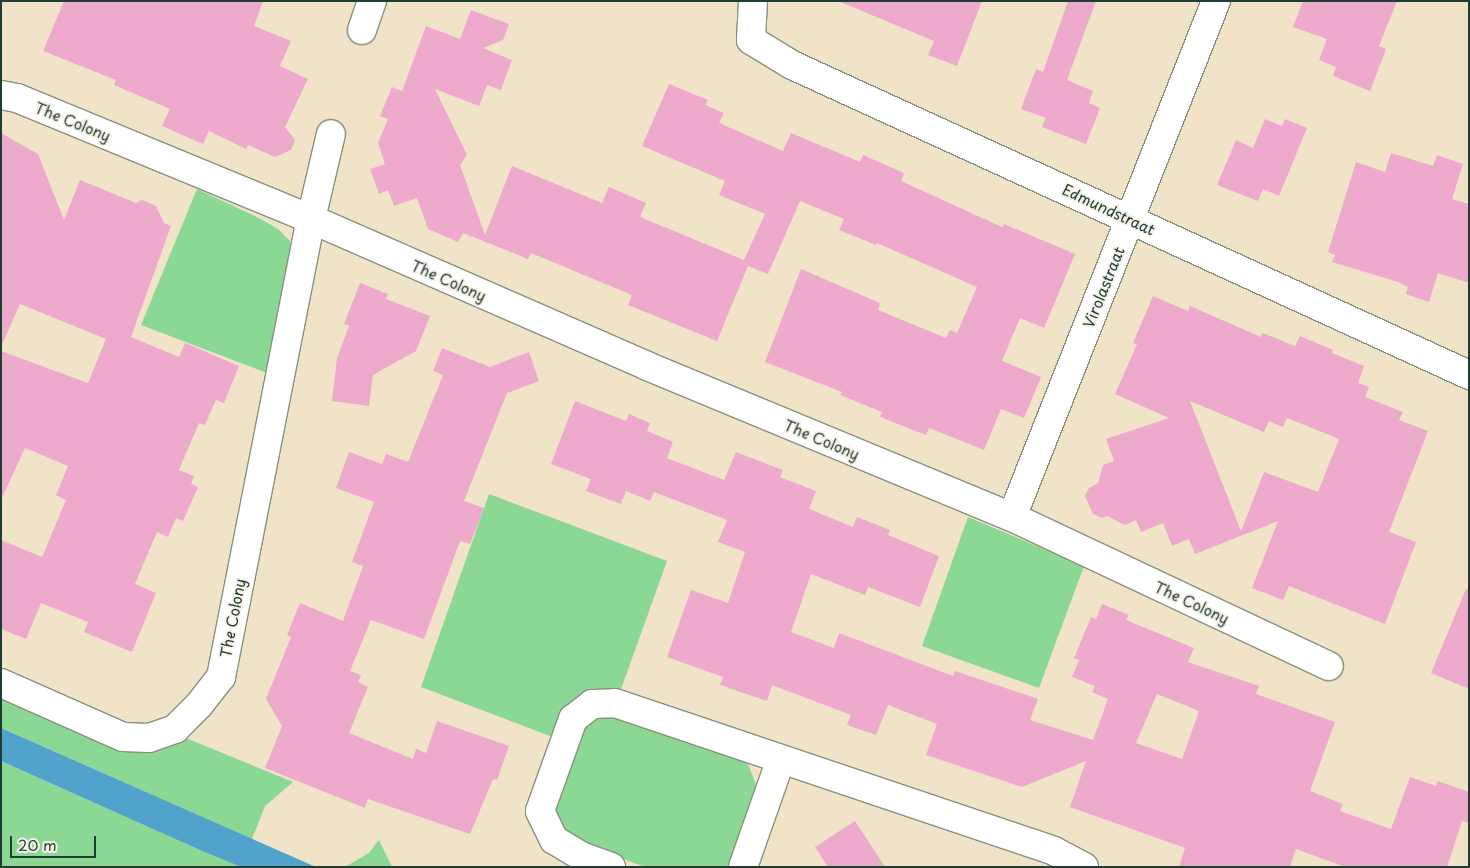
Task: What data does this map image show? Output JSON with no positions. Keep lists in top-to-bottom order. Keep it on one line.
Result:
{"streets":{"street":["The Colony","Edmundstraat","Virolastraat"]},"crossings":[["The Colony","Virolastraat"],["Edmundstraat","Virolastraat"]],"scale_bar":"20 m"}
